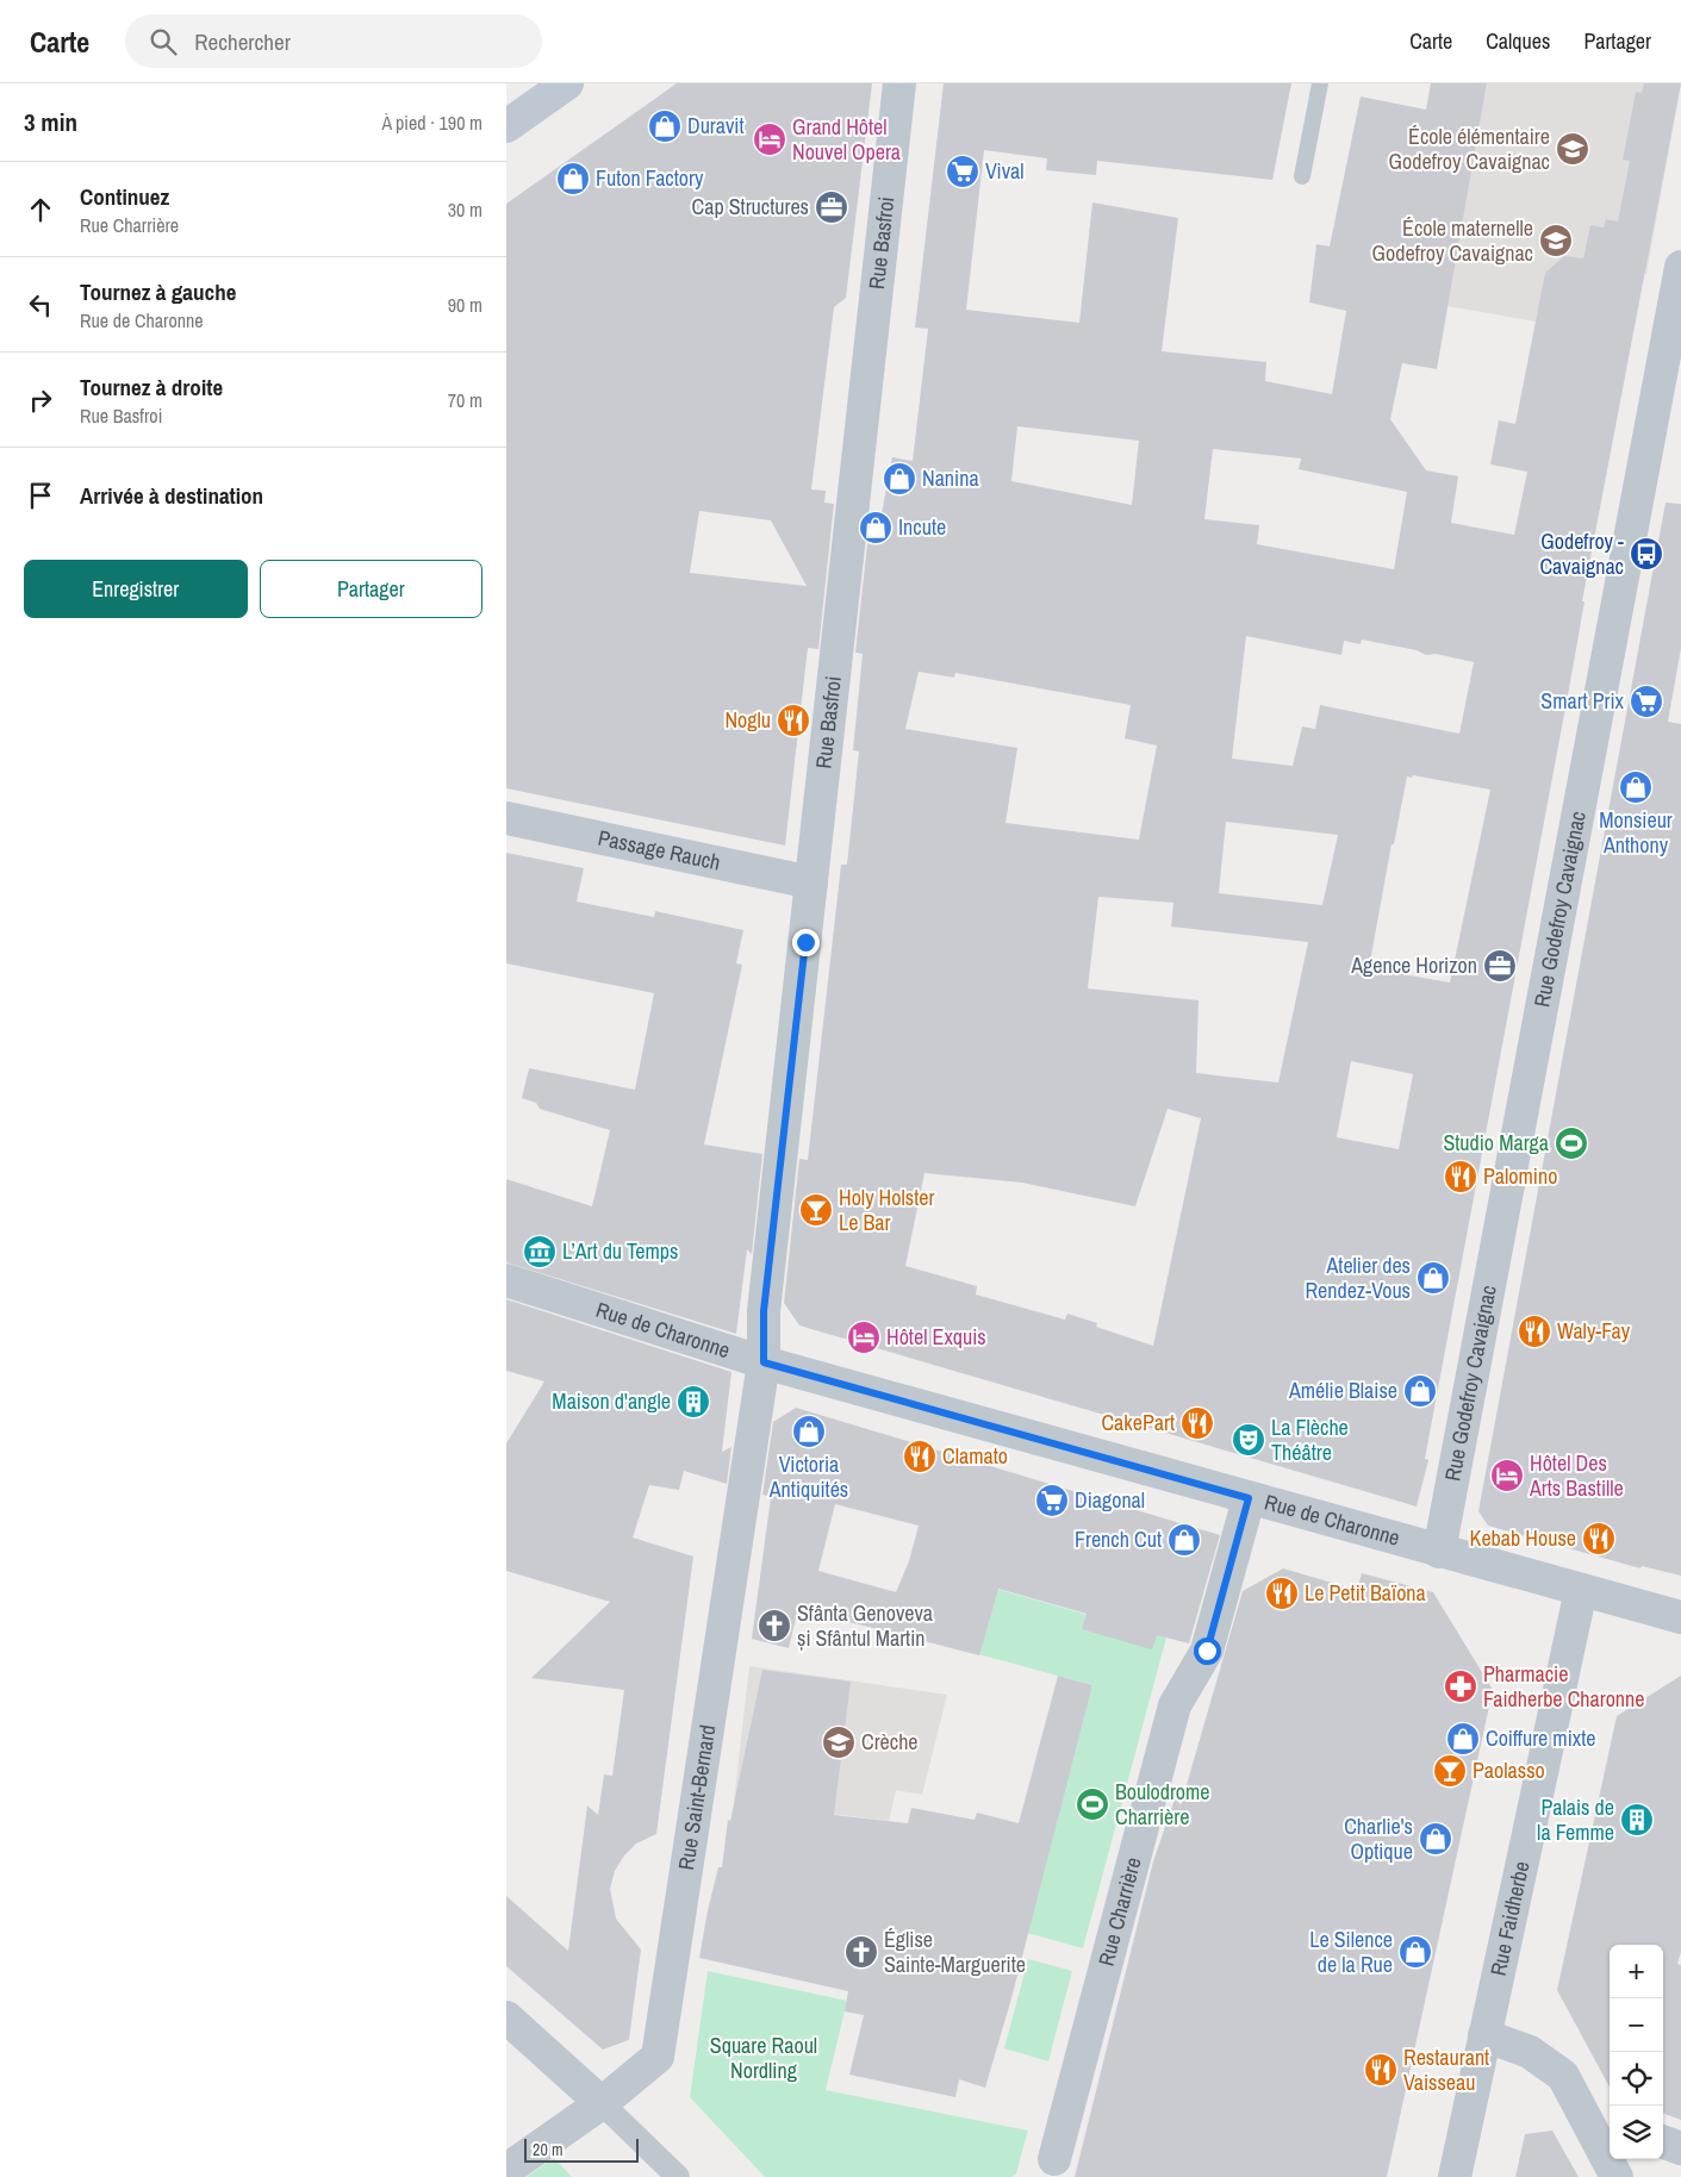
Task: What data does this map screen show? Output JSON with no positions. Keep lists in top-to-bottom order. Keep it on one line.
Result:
{"streets":{"street":["Rue Basfroi","Passage Rauch","Rue Godefroy Cavaignac","Rue de Charonne","Rue Saint-Bernard","Rue Charrière","Rue Faidherbe"]},"crossings":[["Rue Basfroi","Passage Rauch"],["Rue Basfroi","Rue de Charonne"],["Rue Basfroi","Rue Saint-Bernard"],["Rue Godefroy Cavaignac","Rue de Charonne"],["Rue de Charonne","Rue Saint-Bernard"],["Rue de Charonne","Rue Charrière"],["Rue de Charonne","Rue Faidherbe"]],"parks":["Square Raoul Nordling"],"places":{"shop":["Duravit","Futon Factory","Nanina","Incute","Monsieur Anthony","Atelier des Rendez-Vous","Amélie Blaise","Victoria Antiquités","French Cut","Coiffure mixte","Charlie's Optique","Le Silence de la Rue"],"hotel":["Grand Hôtel Nouvel Opera","Hôtel Exquis","Hôtel Des Arts Bastille"],"school or university":["École élémentaire Godefroy Cavaignac","École maternelle Godefroy Cavaignac","Crèche"],"supermarket":["Vival","Smart Prix","Diagonal"],"office":["Cap Structures","Agence Horizon"],"bus stop":["Godefroy - Cavaignac"],"restaurant":["Noglu","Palomino","Waly-Fay","CakePart","Clamato","Kebab House","Le Petit Baïona","Restaurant Vaisseau"],"sports":["Studio Marga","Boulodrome Charrière"],"bar":["Holy Holster Le Bar","Paolasso"],"museum":["L’Art du Temps"],"building":["Maison d'angle","Palais de la Femme"],"theatre":["La Flèche Théâtre"],"church":["Sfânta Genoveva și Sfântul Martin","Église Sainte-Marguerite"],"pharmacy":["Pharmacie Faidherbe Charonne"]},"scale_bar":"20 m","page":{"header":"Carte","search":"Rechercher","nav":["Carte","Calques","Partager"],"heading":["3 min","À pied · 190 m"],"list":[["Continuez","Rue Charrière","30 m"],["Tournez à gauche","Rue de Charonne","90 m"],["Tournez à droite","Rue Basfroi","70 m"],"Arrivée à destination"],"buttons":["Enregistrer","Partager"],"map_buttons":["+","−"],"scale":"20 m"}}
